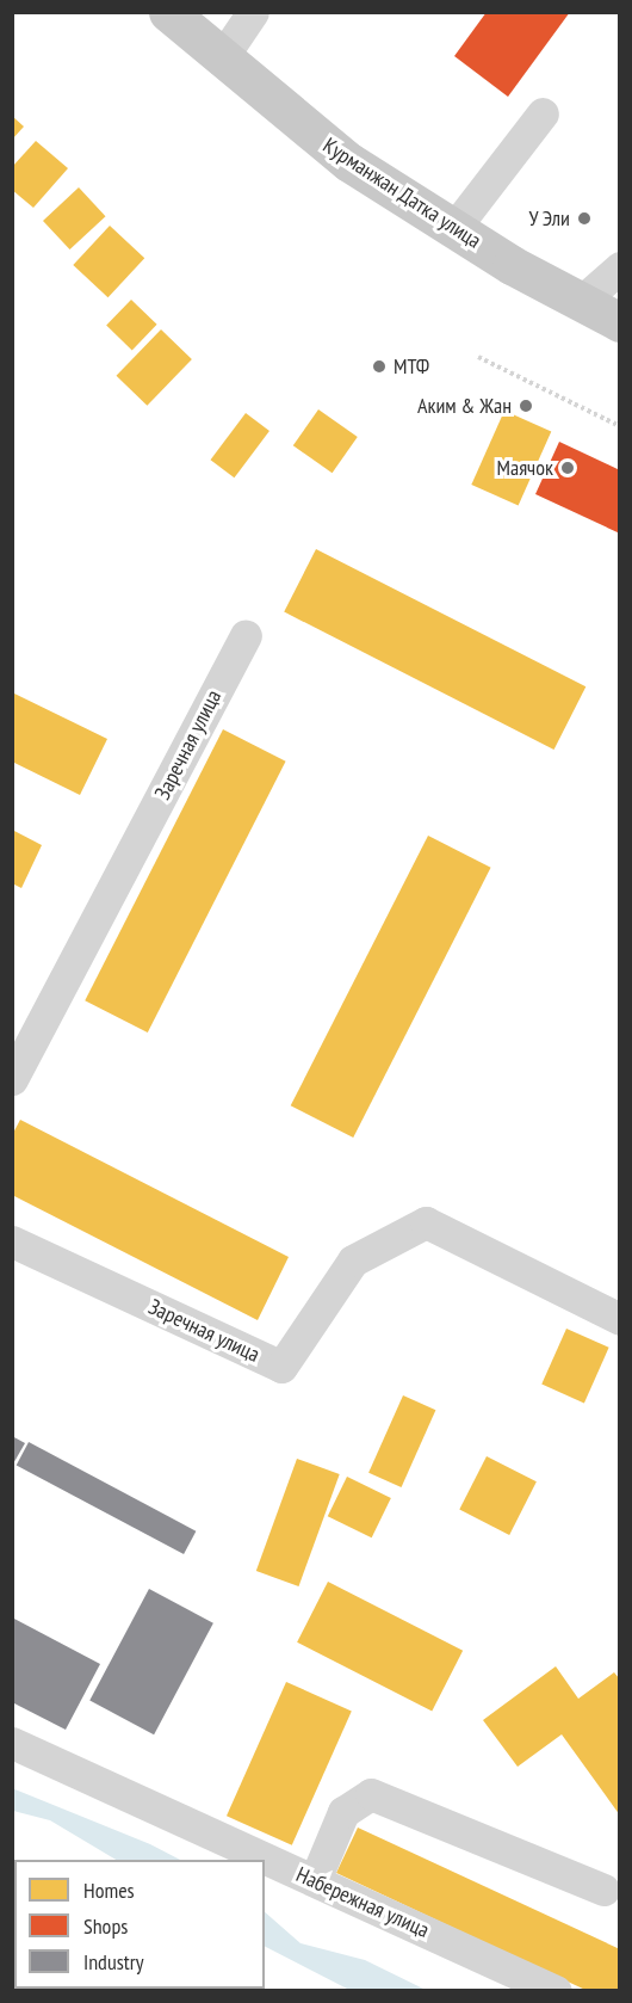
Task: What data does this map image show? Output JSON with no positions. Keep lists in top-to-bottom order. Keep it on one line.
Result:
{"streets":{"main road":["Курманжан Датка улица"],"street":["Заречная улица","Набережная улица"]},"places":["У Эли","МТФ","Аким & Жан","Маячок"],"legend":["Homes","Shops","Industry"]}
